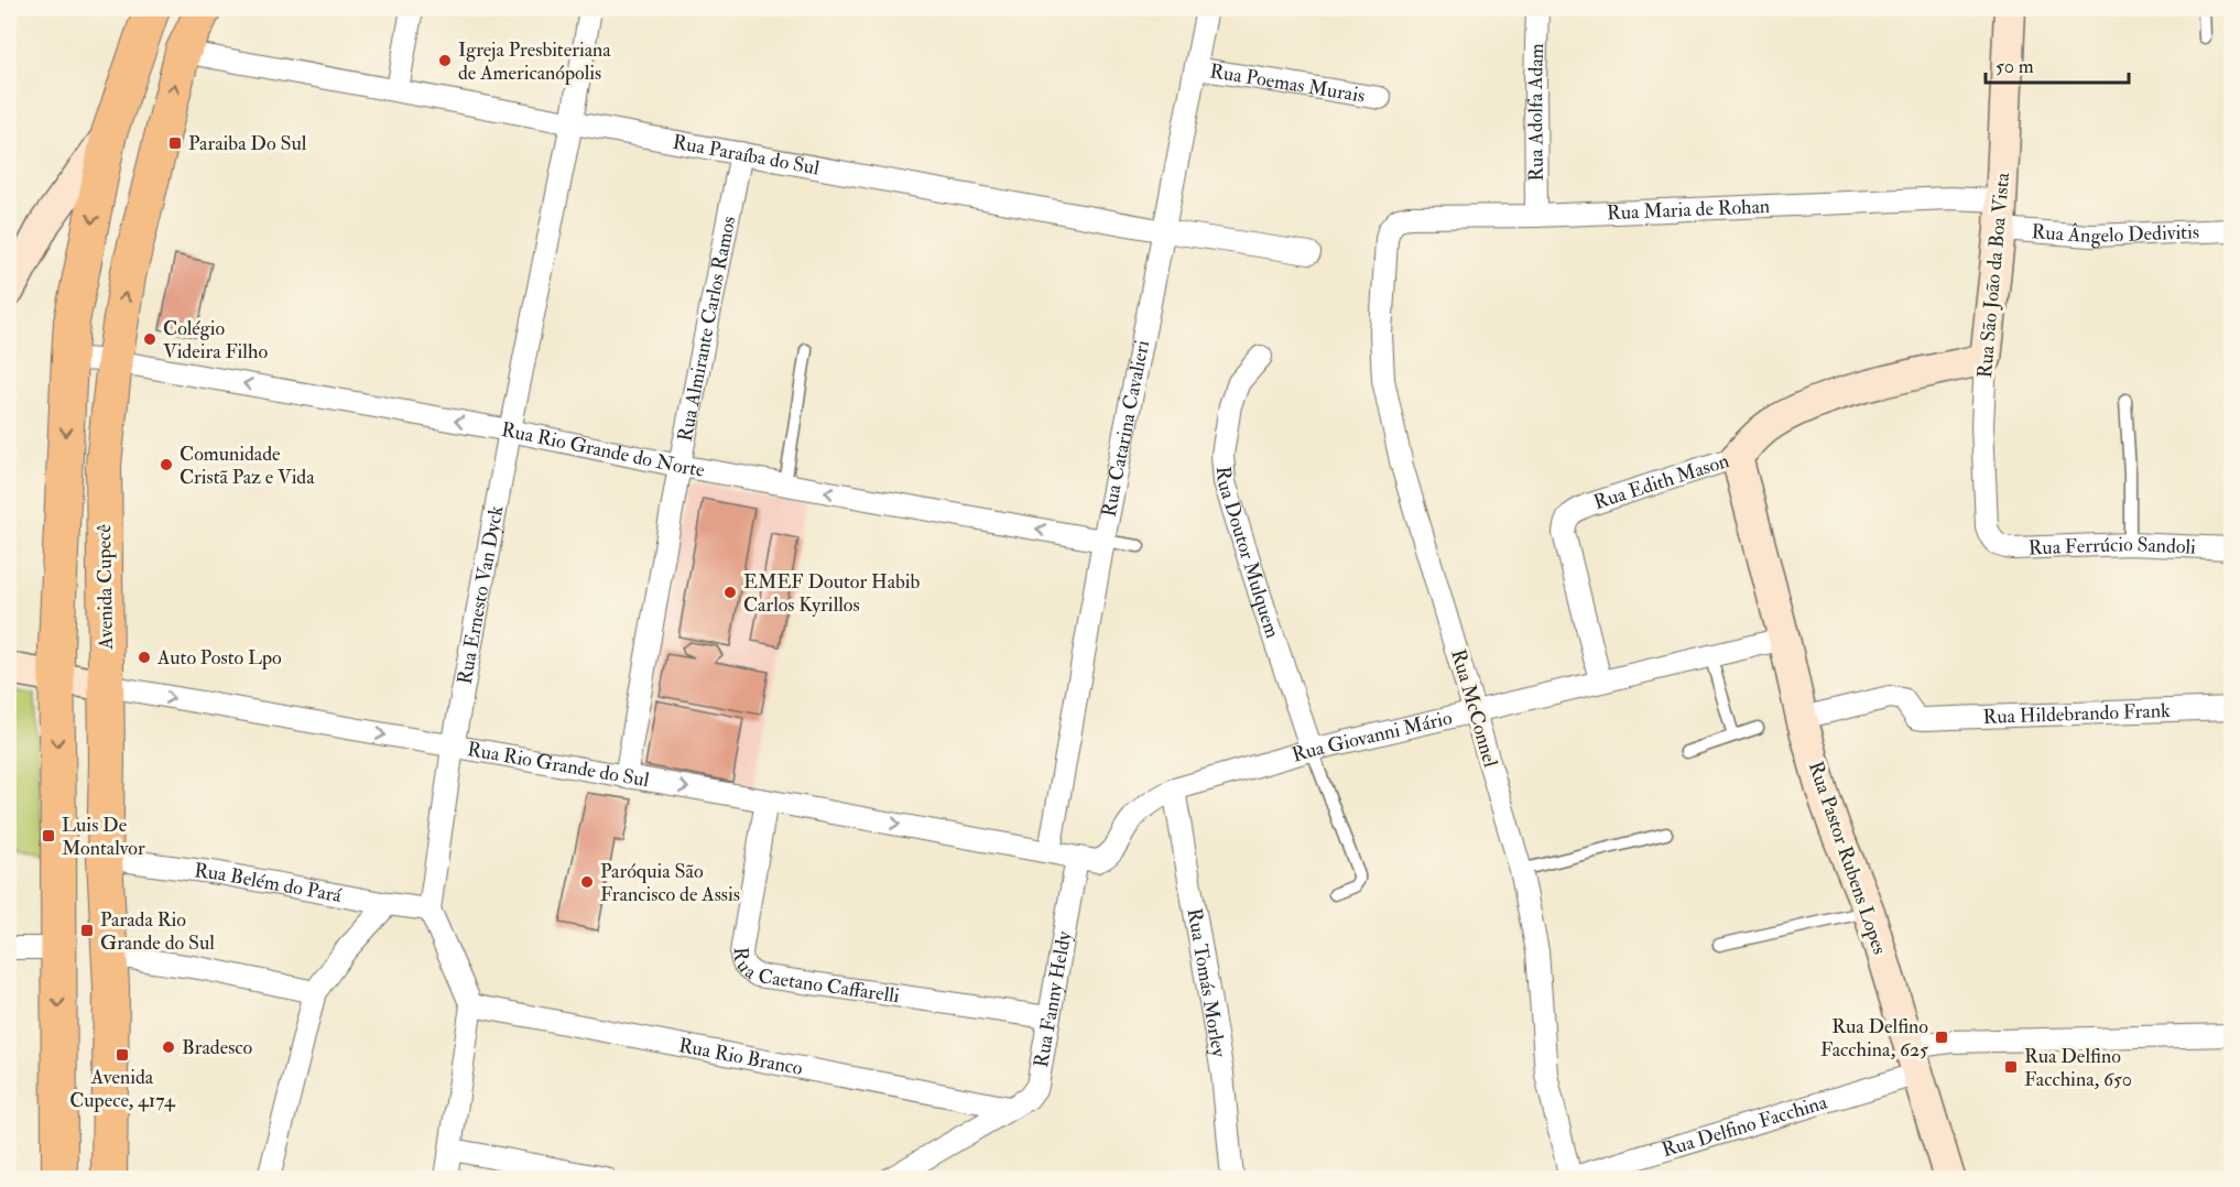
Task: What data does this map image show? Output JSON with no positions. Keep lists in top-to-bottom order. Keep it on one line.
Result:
{"streets":{"main road":["Avenida Cupecê"],"street":["Rua Poemas Murais","Rua Adolfa Adam","Rua Paraíba do Sul","Rua Maria de Rohan","Rua Ângelo Dedivitis","Rua São João da Boa Vista","Rua Almirante Carlos Ramos","Rua Catarina Cavalieri","Rua Rio Grande do Norte","Rua Edith Mason","Rua Ferrúcio Sandoli","Rua Doutor Mulquem","Rua Ernesto Van Dyck","Rua McConnel","Rua Hildebrando Frank","Rua Giovanni Mário","Rua Rio Grande do Sul","Rua Pastor Rubens Lopes","Rua Belém do Pará","Rua Caetano Caffarelli","Rua Tomás Morley","Rua Fanny Heldy","Rua Rio Branco","Rua Delfino Facchina"]},"crossings":[["Rua Poemas Murais","Rua Catarina Cavalieri"],["Rua Adolfa Adam","Rua Maria de Rohan"],["Rua Paraíba do Sul","Rua Almirante Carlos Ramos"],["Rua Paraíba do Sul","Rua Catarina Cavalieri"],["Rua Paraíba do Sul","Avenida Cupecê"],["Rua Paraíba do Sul","Rua Ernesto Van Dyck"],["Rua Maria de Rohan","Rua Ângelo Dedivitis"],["Rua Maria de Rohan","Rua São João da Boa Vista"],["Rua Maria de Rohan","Rua McConnel"],["Rua Ângelo Dedivitis","Rua São João da Boa Vista"],["Rua São João da Boa Vista","Rua Edith Mason"],["Rua São João da Boa Vista","Rua Ferrúcio Sandoli"],["Rua Almirante Carlos Ramos","Rua Rio Grande do Norte"],["Rua Almirante Carlos Ramos","Rua Rio Grande do Sul"],["Rua Catarina Cavalieri","Rua Rio Grande do Norte"],["Rua Catarina Cavalieri","Rua Rio Grande do Sul"],["Rua Rio Grande do Norte","Avenida Cupecê"],["Rua Rio Grande do Norte","Rua Ernesto Van Dyck"],["Rua Edith Mason","Rua Giovanni Mário"],["Rua Edith Mason","Rua Pastor Rubens Lopes"],["Rua Doutor Mulquem","Rua Giovanni Mário"],["Avenida Cupecê","Rua Rio Grande do Sul"],["Avenida Cupecê","Rua Belém do Pará"],["Rua Ernesto Van Dyck","Rua Rio Grande do Sul"],["Rua Ernesto Van Dyck","Rua Belém do Pará"],["Rua McConnel","Rua Giovanni Mário"],["Rua McConnel","Rua Delfino Facchina"],["Rua Hildebrando Frank","Rua Pastor Rubens Lopes"],["Rua Giovanni Mário","Rua Rio Grande do Sul"],["Rua Giovanni Mário","Rua Pastor Rubens Lopes"],["Rua Giovanni Mário","Rua Tomás Morley"],["Rua Rio Grande do Sul","Rua Caetano Caffarelli"],["Rua Rio Grande do Sul","Rua Fanny Heldy"],["Rua Pastor Rubens Lopes","Rua Delfino Facchina"],["Rua Caetano Caffarelli","Rua Fanny Heldy"],["Rua Fanny Heldy","Rua Rio Branco"]],"one_way":["Rua Rio Grande do Norte","Rua Rio Grande do Sul"],"places":{"other":["Igreja Presbiteriana de Americanópolis","Colégio Videira Filho","Comunidade Cristã Paz e Vida","EMEF Doutor Habib Carlos Kyrillos","Auto Posto Lpo","Paróquia São Francisco de Assis","Bradesco"],"transit":["Paraiba Do Sul","Luis De Montalvor","Parada Rio Grande do Sul","Rua Delfino Facchina, 625","Avenida Cupece, 4174","Rua Delfino Facchina, 650"]},"scale_bar":"50 m"}
